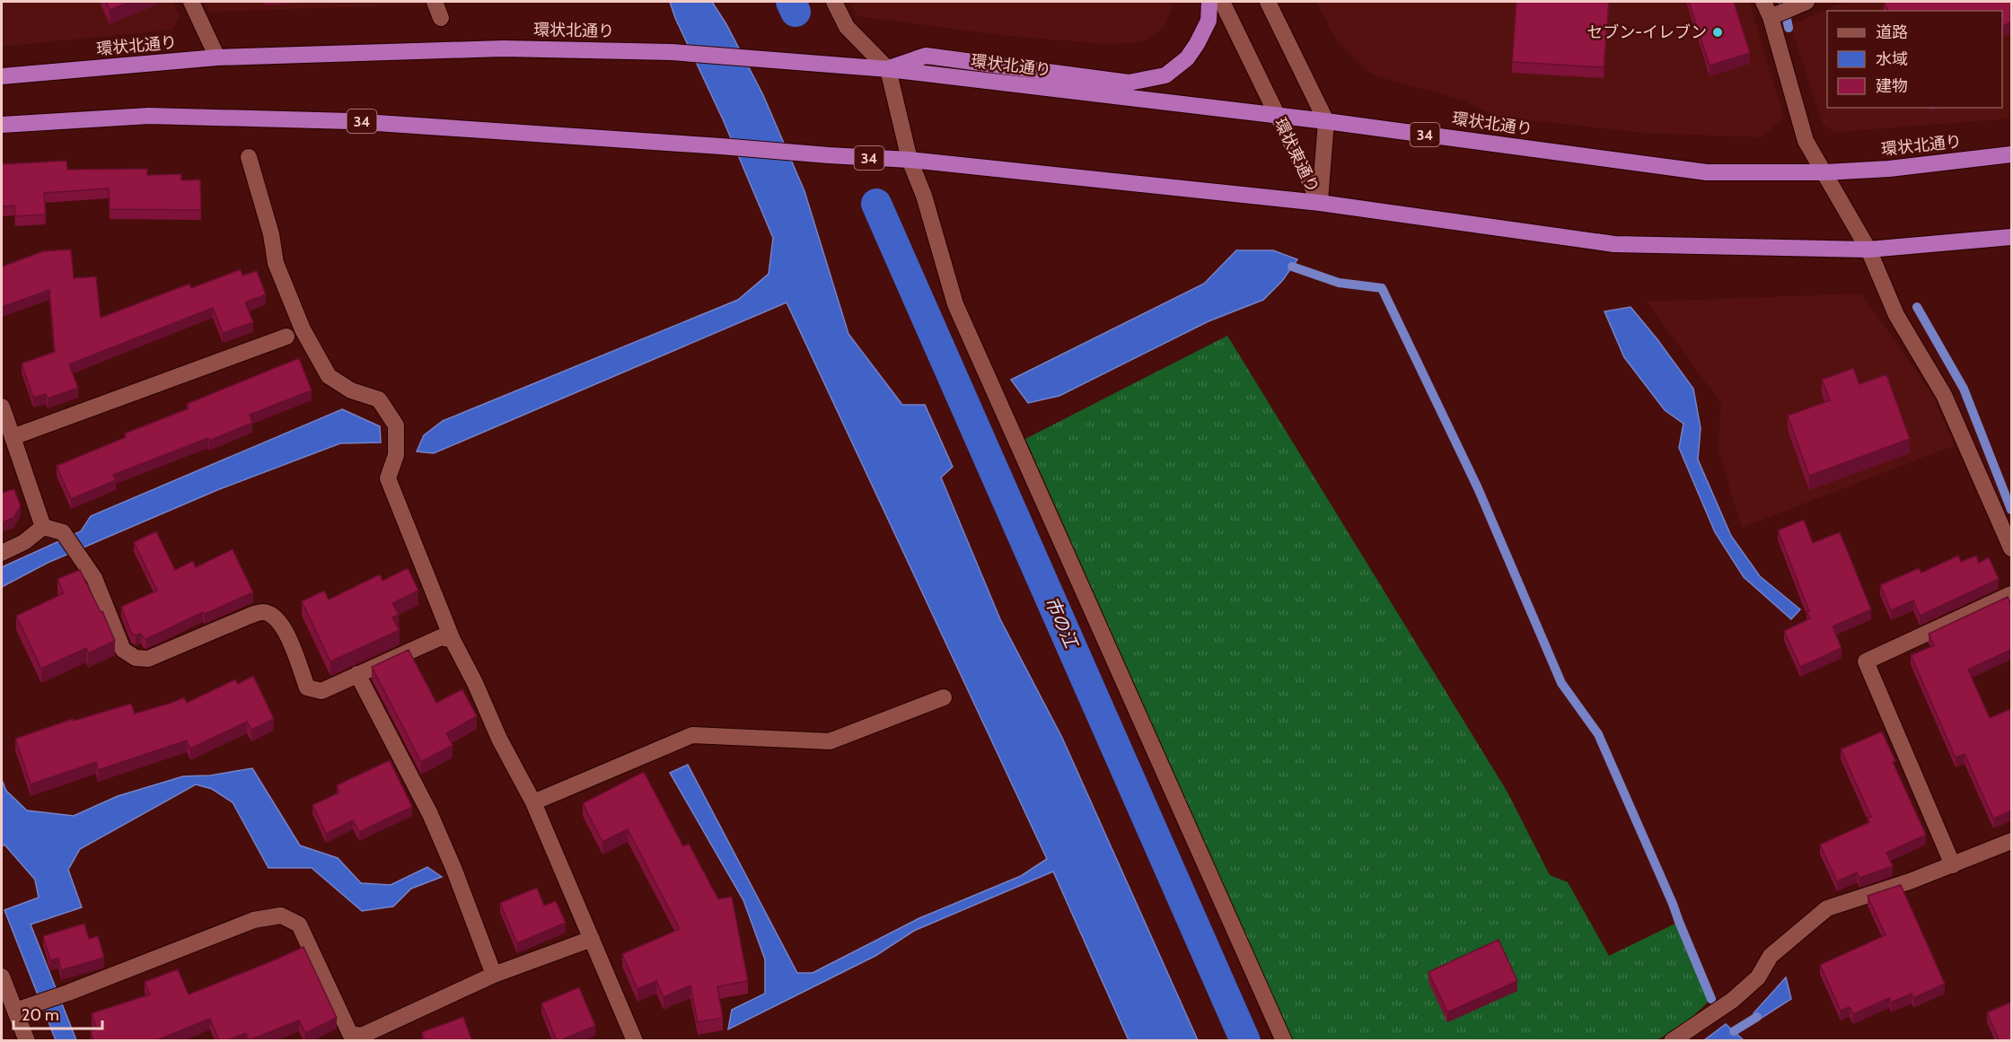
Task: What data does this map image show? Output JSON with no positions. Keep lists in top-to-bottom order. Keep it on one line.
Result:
{"streets":{"highway":["環状北通り","34"],"street":["環状東通り"]},"crossings":[["環状北通り","環状東通り"],["34","環状東通り"]],"water":["市の江"],"places":["セブン-イレブン"],"legend":["道路","水域","建物"],"scale_bar":"20 m"}
